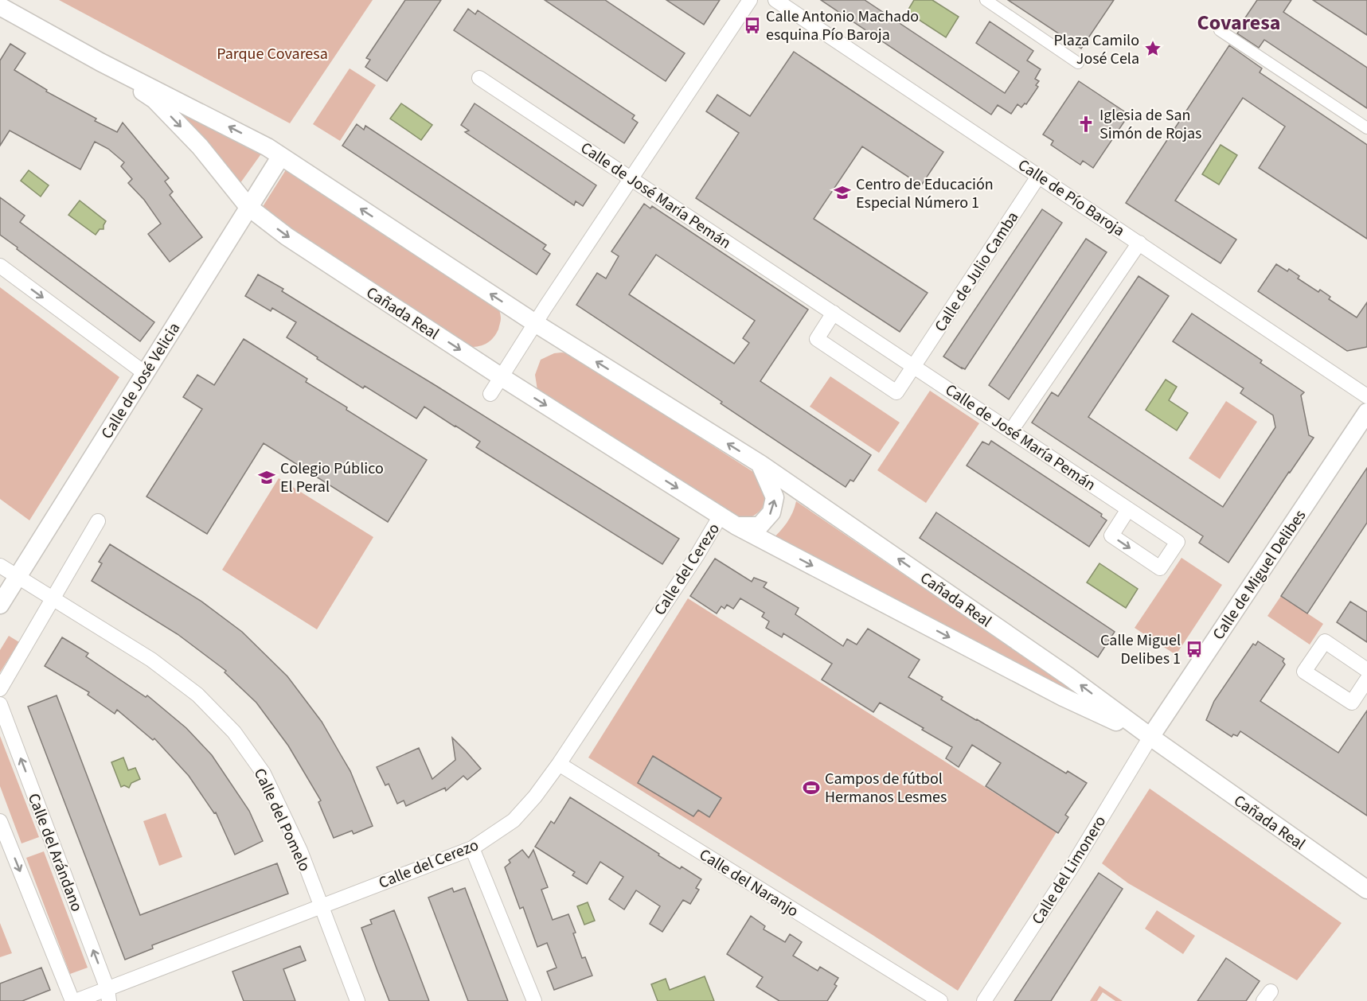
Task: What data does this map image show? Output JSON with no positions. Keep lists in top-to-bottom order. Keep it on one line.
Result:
{"streets":{"street":["Calle de José María Pemán","Calle de Pío Baroja","Calle de Julio Camba","Cañada Real","Calle de José Velicia","Calle del Cerezo","Calle de Miguel Delibes","Calle del Pomelo","Calle del Arándano","Calle del Limonero","Calle del Naranjo"]},"crossings":[["Calle de José María Pemán","Calle de Julio Camba"],["Calle de Pío Baroja","Calle de Julio Camba"],["Cañada Real","Calle de José Velicia"],["Cañada Real","Calle del Cerezo"],["Cañada Real","Calle de Miguel Delibes"],["Cañada Real","Calle del Limonero"],["Calle de José Velicia","Calle del Pomelo"],["Calle del Cerezo","Calle del Pomelo"],["Calle del Cerezo","Calle del Arándano"],["Calle del Cerezo","Calle del Naranjo"],["Calle de Miguel Delibes","Calle del Limonero"]],"districts":["Covaresa"],"parks":["Parque Covaresa"],"places":{"bus stop":["Calle Antonio Machado esquina Pío Baroja","Calle Miguel Delibes 1"],"place":["Plaza Camilo José Cela"],"church":["Iglesia de San Simón de Rojas"],"school or university":["Centro de Educación Especial Número 1","Colegio Público El Peral"],"sports":["Campos de fútbol Hermanos Lesmes"]}}
